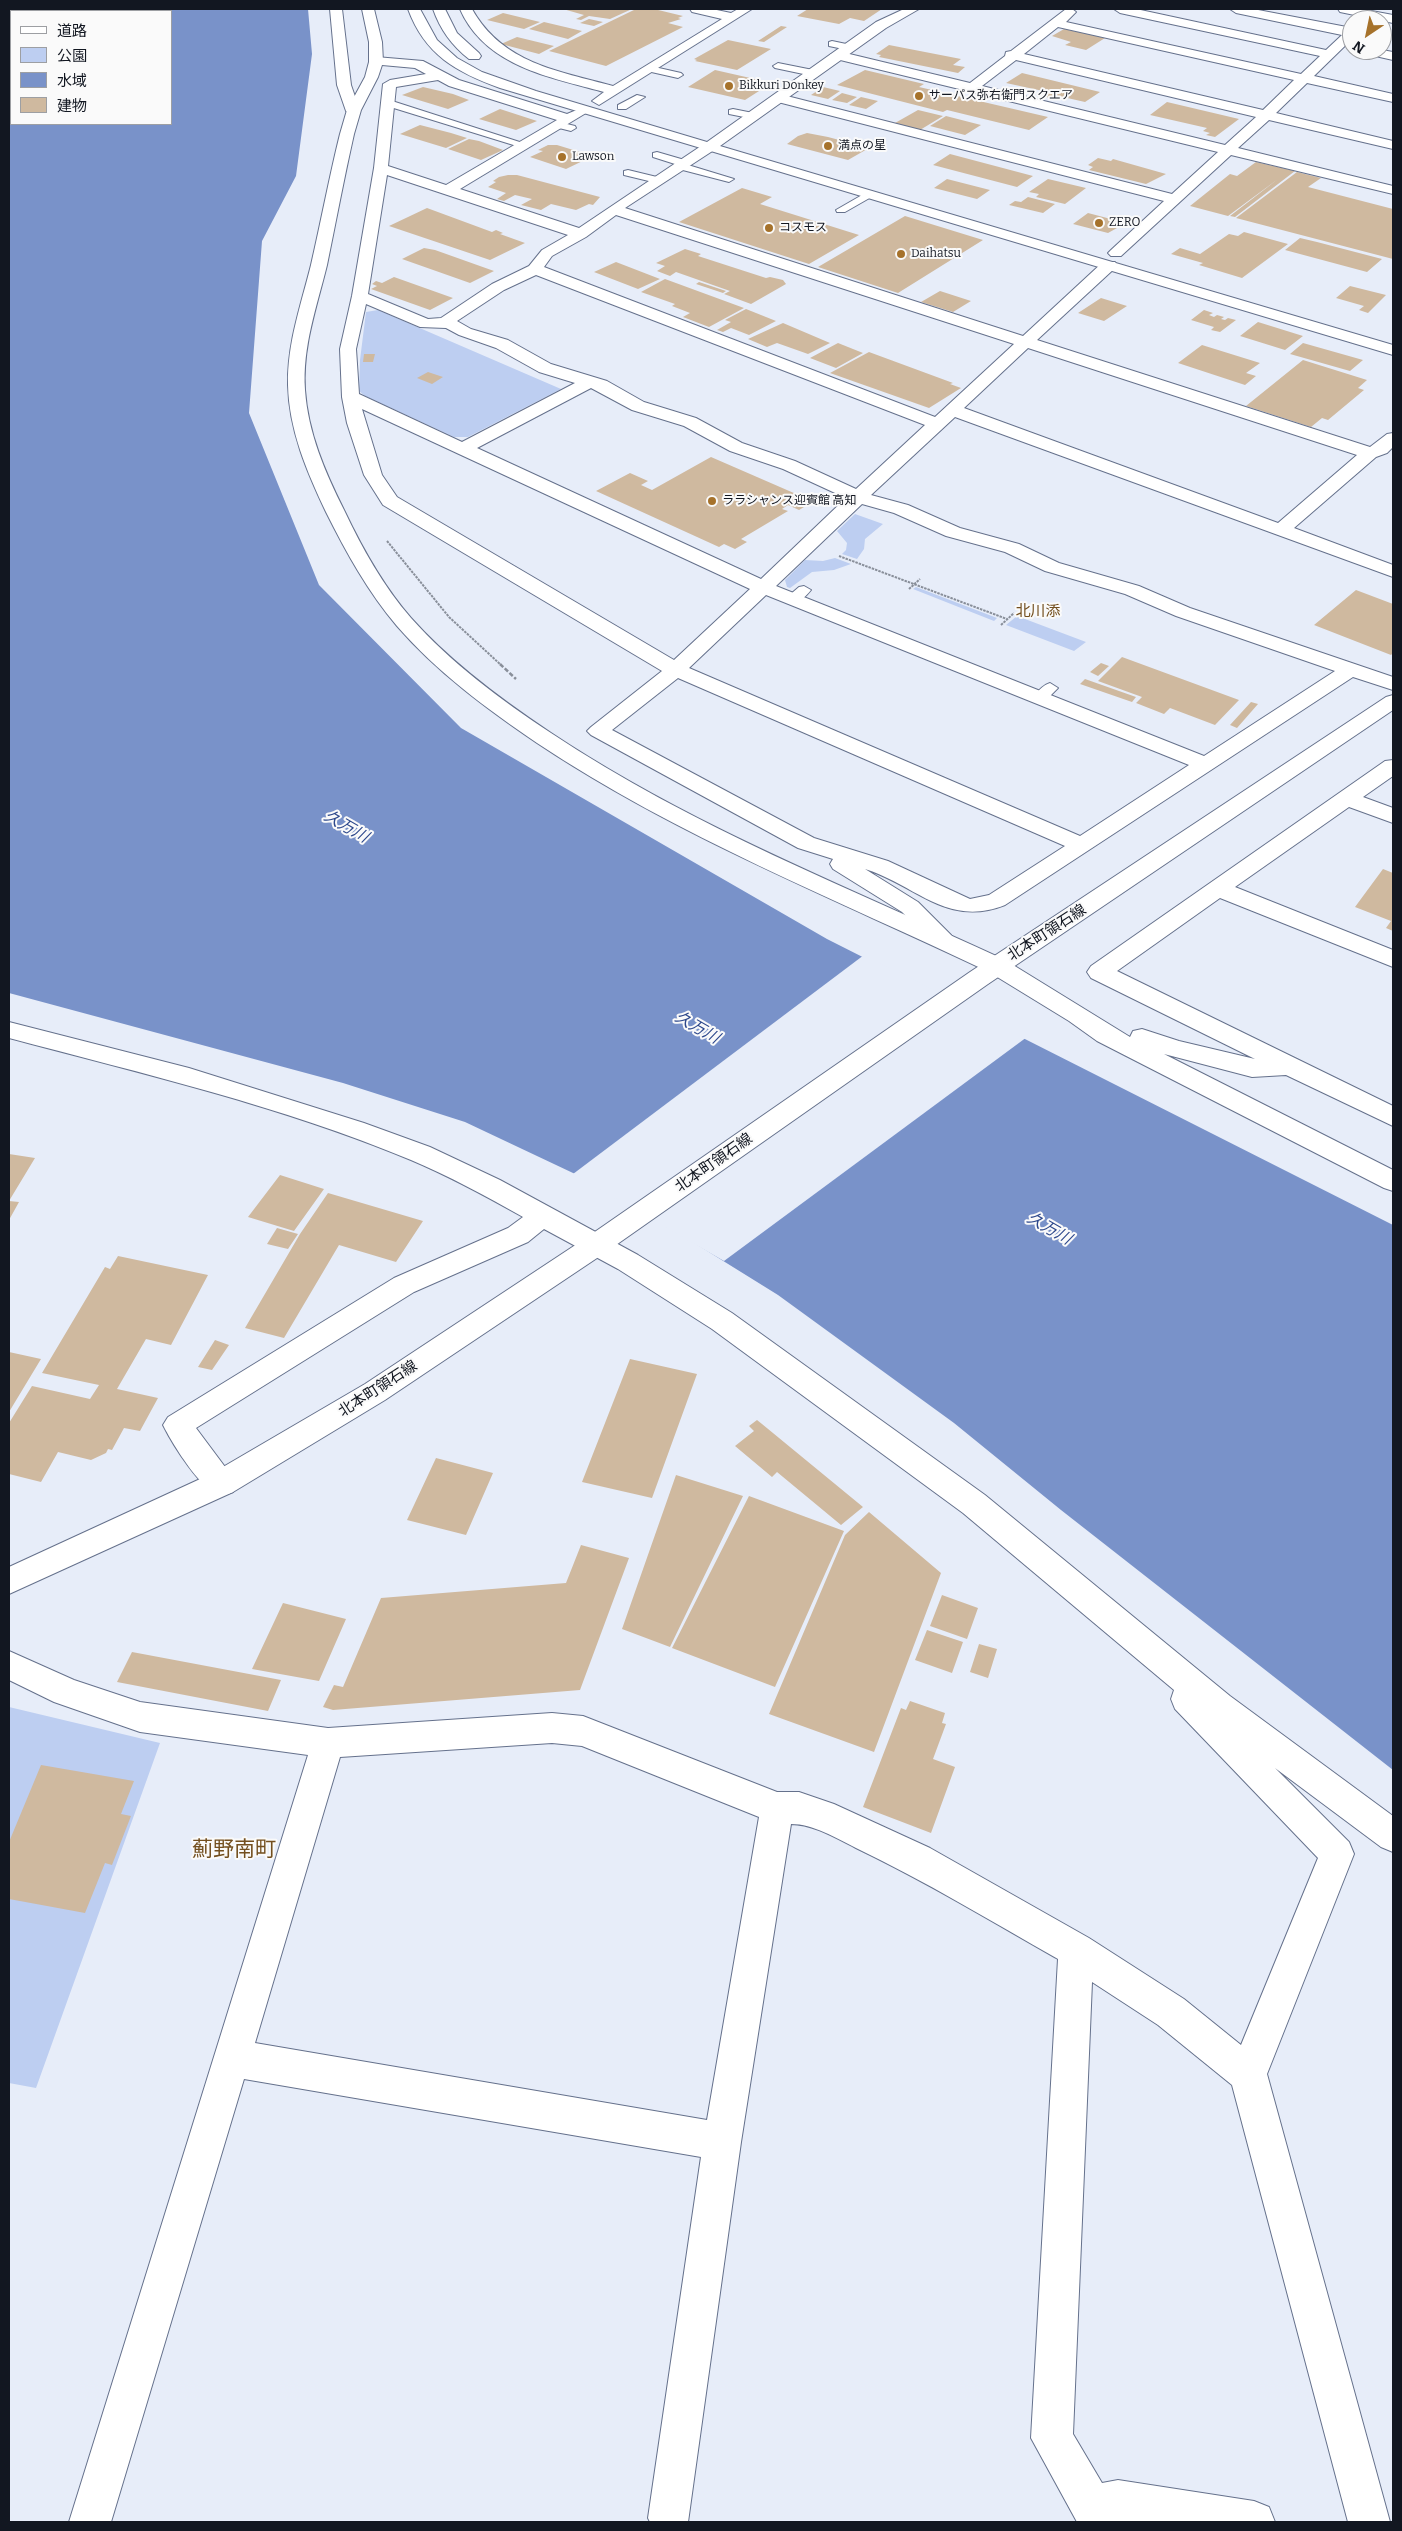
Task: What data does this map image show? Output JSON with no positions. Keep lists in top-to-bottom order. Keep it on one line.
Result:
{"streets":{"street":["北本町領石線"]},"districts":["北川添","薊野南町"],"water":["久万川"],"places":["Bikkuri Donkey","サーパス弥右衛門スクエア","満点の星","Lawson","ZERO","コスモス","Daihatsu","ララシャンス迎賓館 高知"],"legend":["道路","公園","水域","建物"],"north":"bottom left"}
